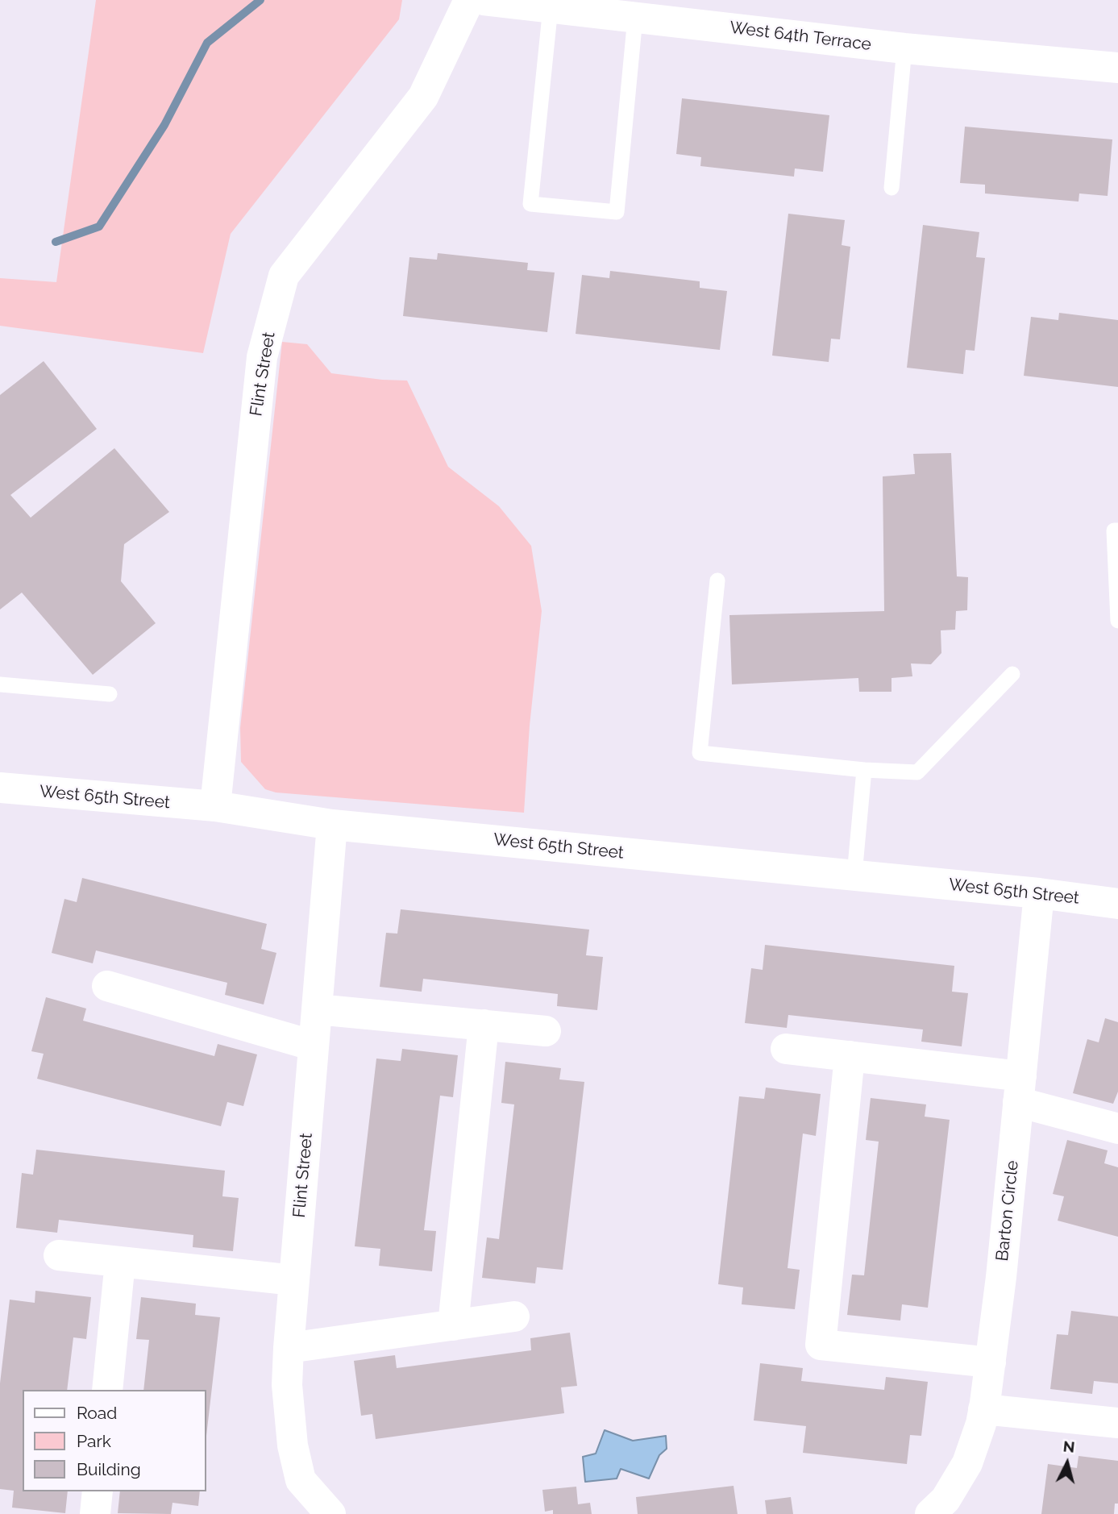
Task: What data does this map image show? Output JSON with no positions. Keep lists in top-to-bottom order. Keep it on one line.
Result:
{"streets":{"street":["West 64th Terrace","Flint Street","West 65th Street","Barton Circle"]},"crossings":[["Flint Street","West 65th Street"],["West 65th Street","Barton Circle"]],"legend":["Road","Park","Building"],"north":"top"}
